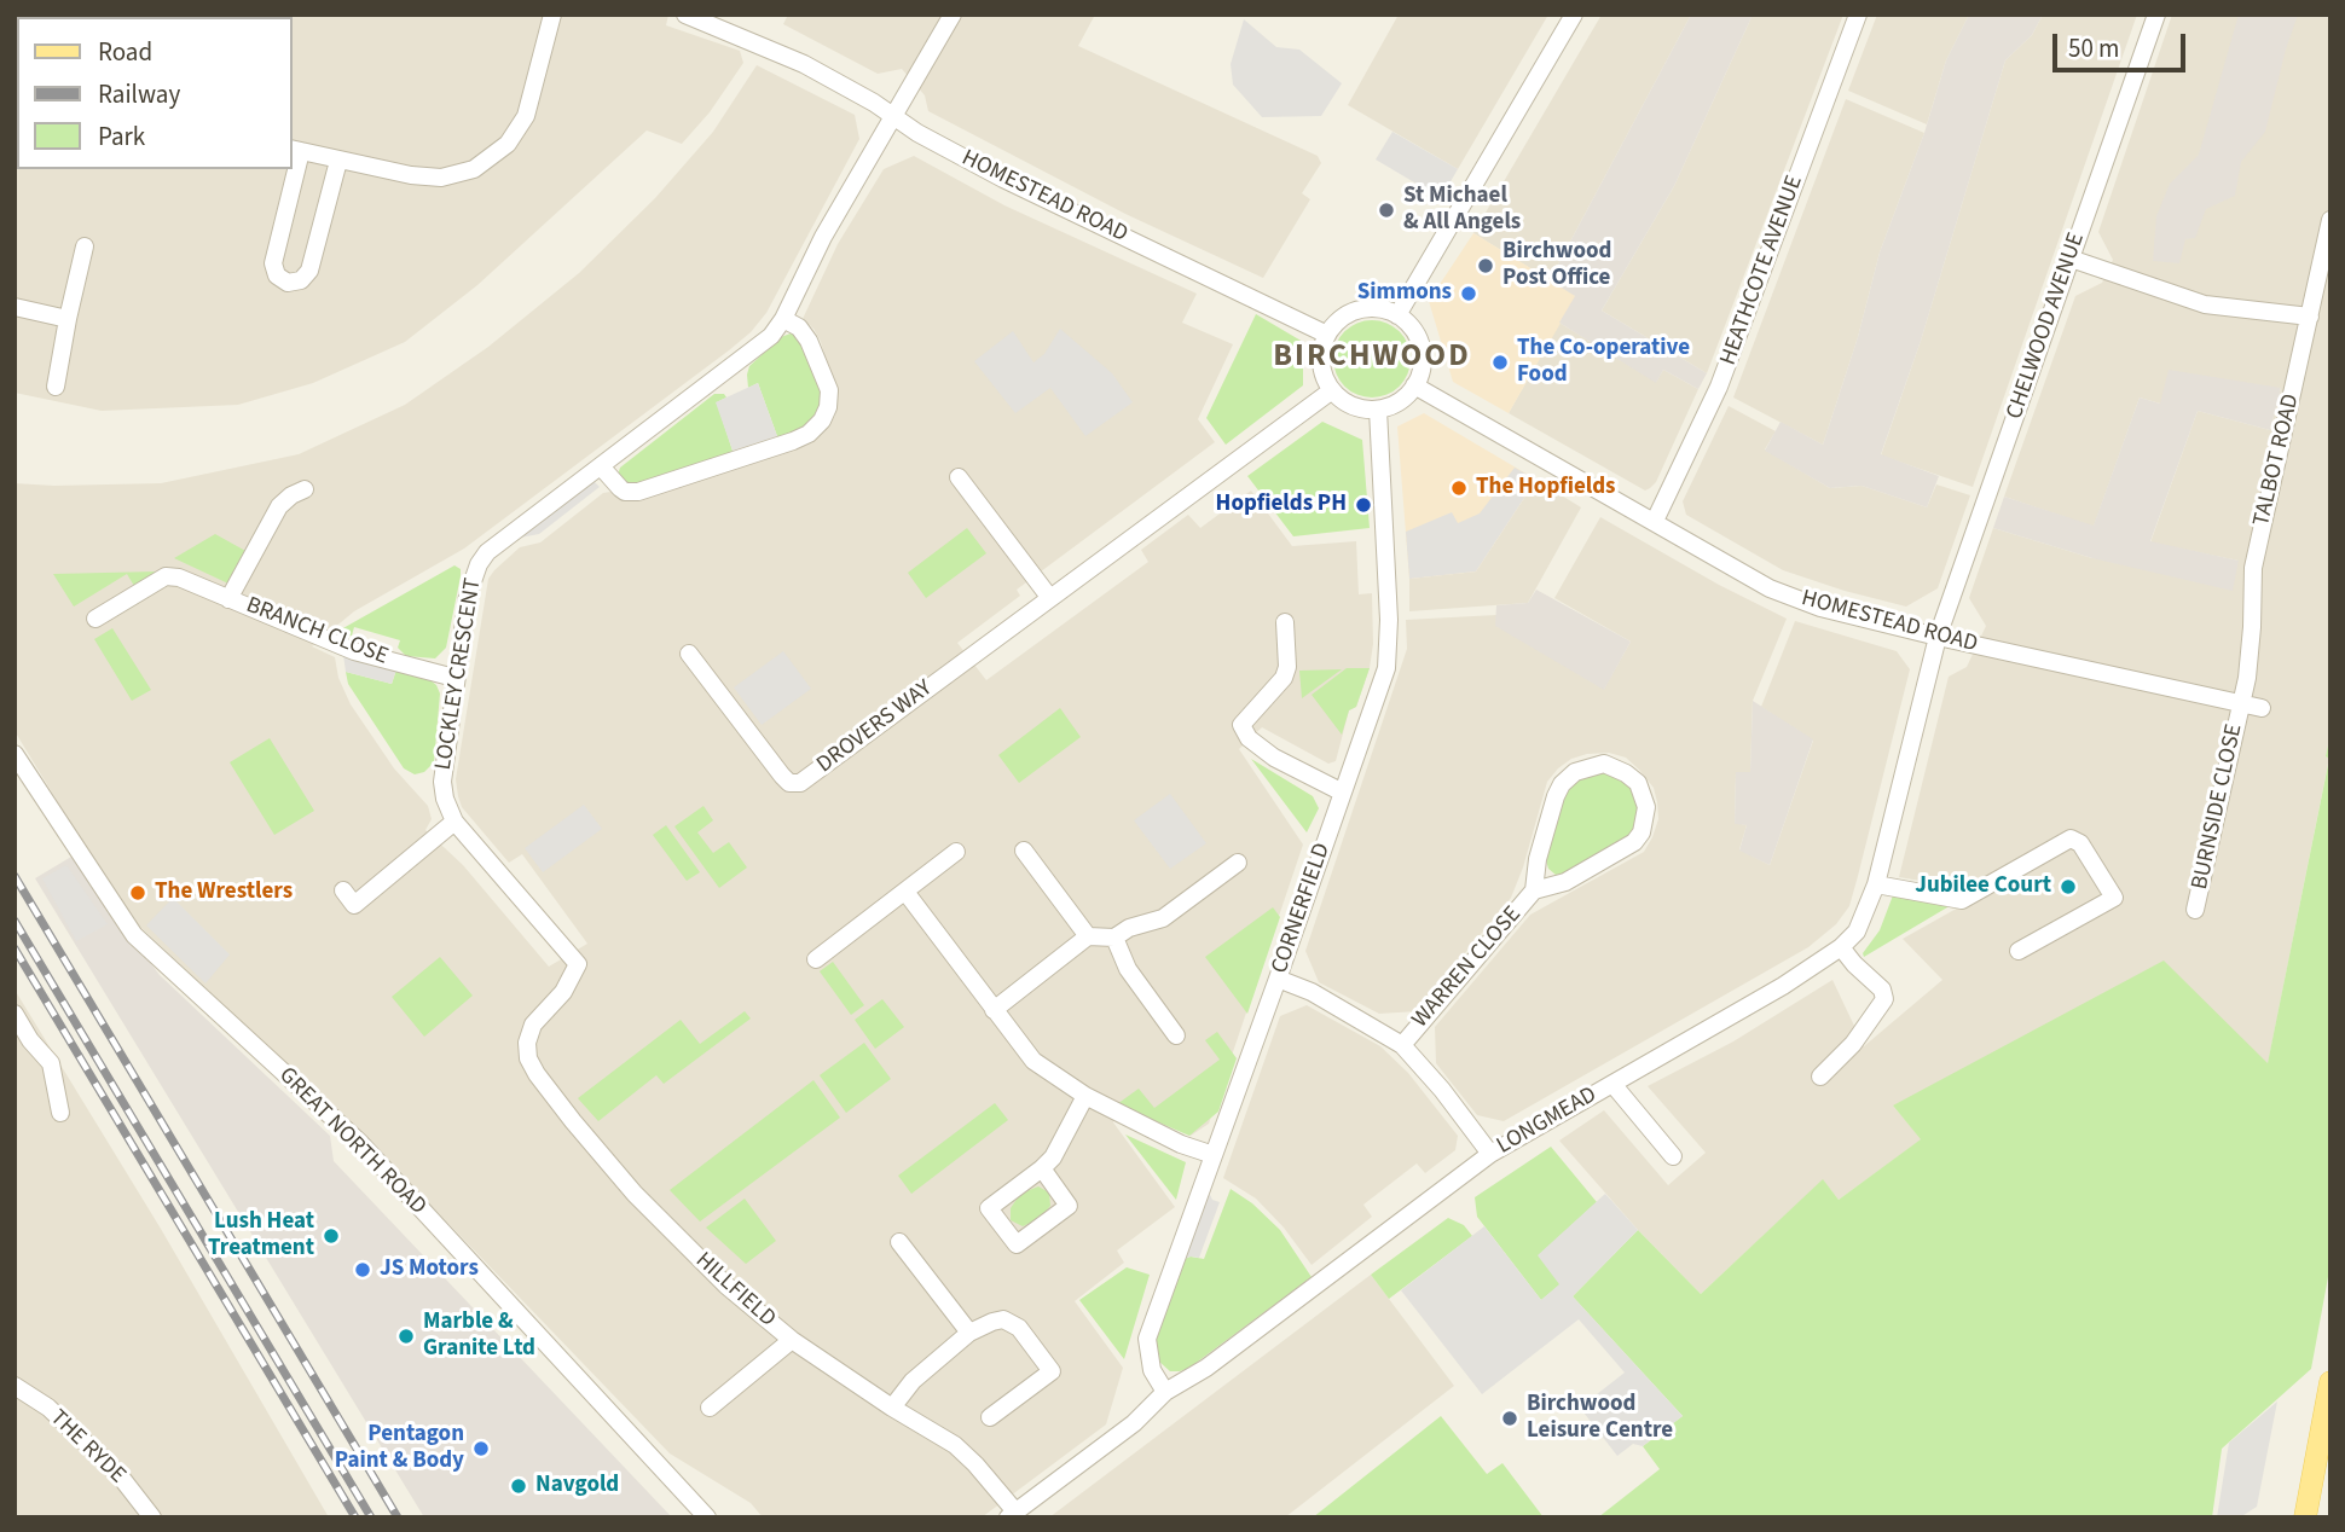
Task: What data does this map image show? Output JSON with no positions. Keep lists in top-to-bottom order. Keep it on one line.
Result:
{"streets":{"street":["HOMESTEAD ROAD","HEATHCOTE AVENUE","CHELWOOD AVENUE","TALBOT ROAD","BRANCH CLOSE","LOCKLEY CRESCENT","DROVERS WAY","BURNSIDE CLOSE","CORNERFIELD","WARREN CLOSE","LONGMEAD","GREAT NORTH ROAD","HILLFIELD","THE RYDE"]},"crossings":[["HOMESTEAD ROAD","HEATHCOTE AVENUE"],["HOMESTEAD ROAD","CHELWOOD AVENUE"],["HOMESTEAD ROAD","TALBOT ROAD"],["HOMESTEAD ROAD","LOCKLEY CRESCENT"],["HOMESTEAD ROAD","DROVERS WAY"],["HOMESTEAD ROAD","BURNSIDE CLOSE"],["HOMESTEAD ROAD","CORNERFIELD"],["HOMESTEAD ROAD","LONGMEAD"],["CHELWOOD AVENUE","LONGMEAD"],["TALBOT ROAD","BURNSIDE CLOSE"],["BRANCH CLOSE","LOCKLEY CRESCENT"],["LOCKLEY CRESCENT","HILLFIELD"],["DROVERS WAY","CORNERFIELD"],["CORNERFIELD","LONGMEAD"],["LONGMEAD","HILLFIELD"]],"districts":["BIRCHWOOD"],"places":["St Michael & All Angels","Birchwood Post Office","Simmons","The Co-operative Food","The Hopfields","Hopfields PH","Jubilee Court","The Wrestlers","Lush Heat Treatment","JS Motors","Marble & Granite Ltd","Birchwood Leisure Centre","Pentagon Paint & Body","Navgold"],"legend":["Road","Railway","Park"],"scale_bar":"50 m"}
